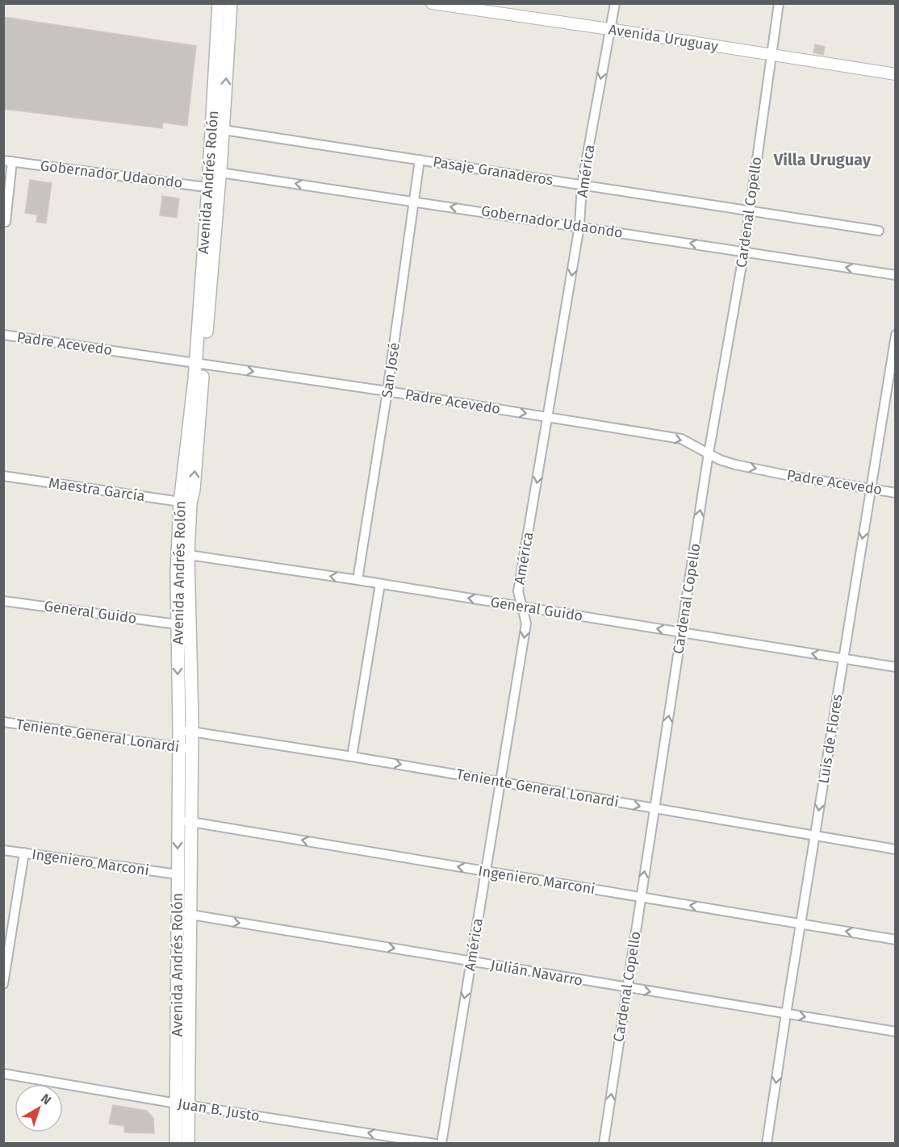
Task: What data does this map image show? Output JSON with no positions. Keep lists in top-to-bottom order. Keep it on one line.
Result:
{"streets":{"main road":["Avenida Andrés Rolón"],"street":["Avenida Uruguay","Pasaje Granaderos","América","Gobernador Udaondo","Cardenal Copello","Padre Acevedo","San José","Maestra García","General Guido","Teniente General Lonardi","Luis de Flores","Ingeniero Marconi","Julián Navarro","Juan B. Justo"]},"crossings":[["Avenida Uruguay","América"],["Avenida Uruguay","Cardenal Copello"],["Pasaje Granaderos","América"],["Pasaje Granaderos","Avenida Andrés Rolón"],["Pasaje Granaderos","Cardenal Copello"],["Pasaje Granaderos","San José"],["América","Gobernador Udaondo"],["América","Padre Acevedo"],["América","General Guido"],["América","Teniente General Lonardi"],["América","Ingeniero Marconi"],["América","Julián Navarro"],["Gobernador Udaondo","Avenida Andrés Rolón"],["Gobernador Udaondo","Cardenal Copello"],["Gobernador Udaondo","San José"],["Avenida Andrés Rolón","Padre Acevedo"],["Avenida Andrés Rolón","Maestra García"],["Avenida Andrés Rolón","General Guido"],["Avenida Andrés Rolón","Teniente General Lonardi"],["Avenida Andrés Rolón","Ingeniero Marconi"],["Avenida Andrés Rolón","Julián Navarro"],["Avenida Andrés Rolón","Juan B. Justo"],["Cardenal Copello","Padre Acevedo"],["Cardenal Copello","General Guido"],["Cardenal Copello","Teniente General Lonardi"],["Cardenal Copello","Ingeniero Marconi"],["Cardenal Copello","Julián Navarro"],["Padre Acevedo","San José"],["Padre Acevedo","Luis de Flores"],["San José","General Guido"],["General Guido","Luis de Flores"],["Teniente General Lonardi","Luis de Flores"],["Luis de Flores","Ingeniero Marconi"],["Luis de Flores","Julián Navarro"]],"one_way":["América","Gobernador Udaondo","Cardenal Copello","Padre Acevedo","General Guido","Luis de Flores","Ingeniero Marconi","Julián Navarro","Juan B. Justo"],"districts":["Villa Uruguay"],"north":"top right"}
